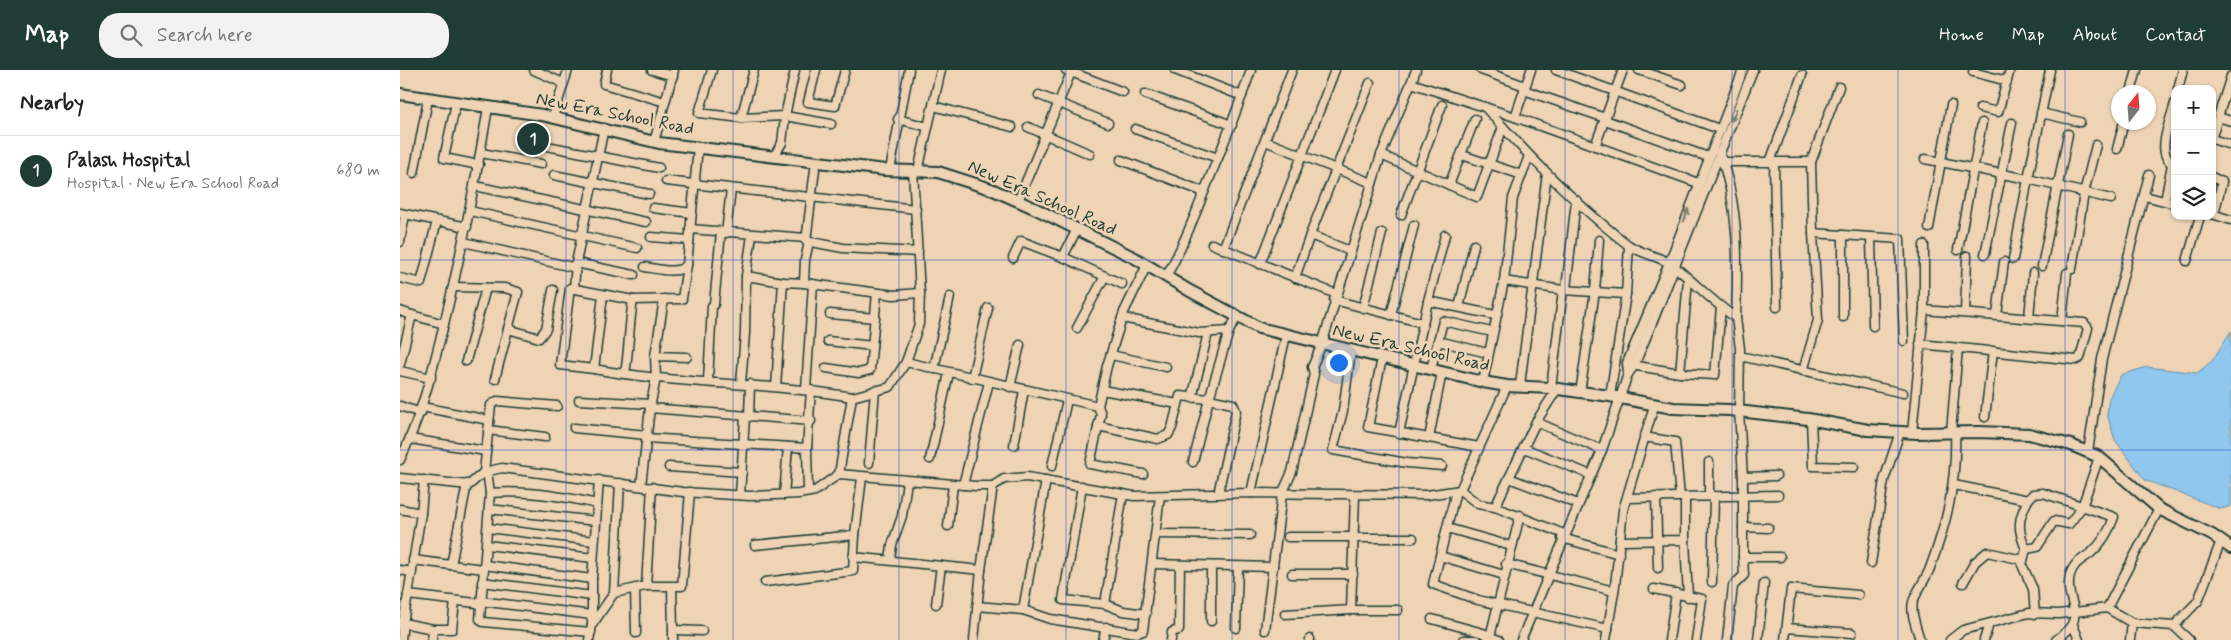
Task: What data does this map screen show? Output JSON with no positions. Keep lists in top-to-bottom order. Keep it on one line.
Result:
{"streets":{"street":["New Era School Road"]},"north":"top","page":{"header":"Map","search":"Search here","nav":["Home","Map","About","Contact"],"heading":"Nearby","map_buttons":["+","−"],"pins":"1","list":[{"mark":"1","name":"Palash Hospital","note":"Hospital · New Era School Road","value":"680 m"}]}}
